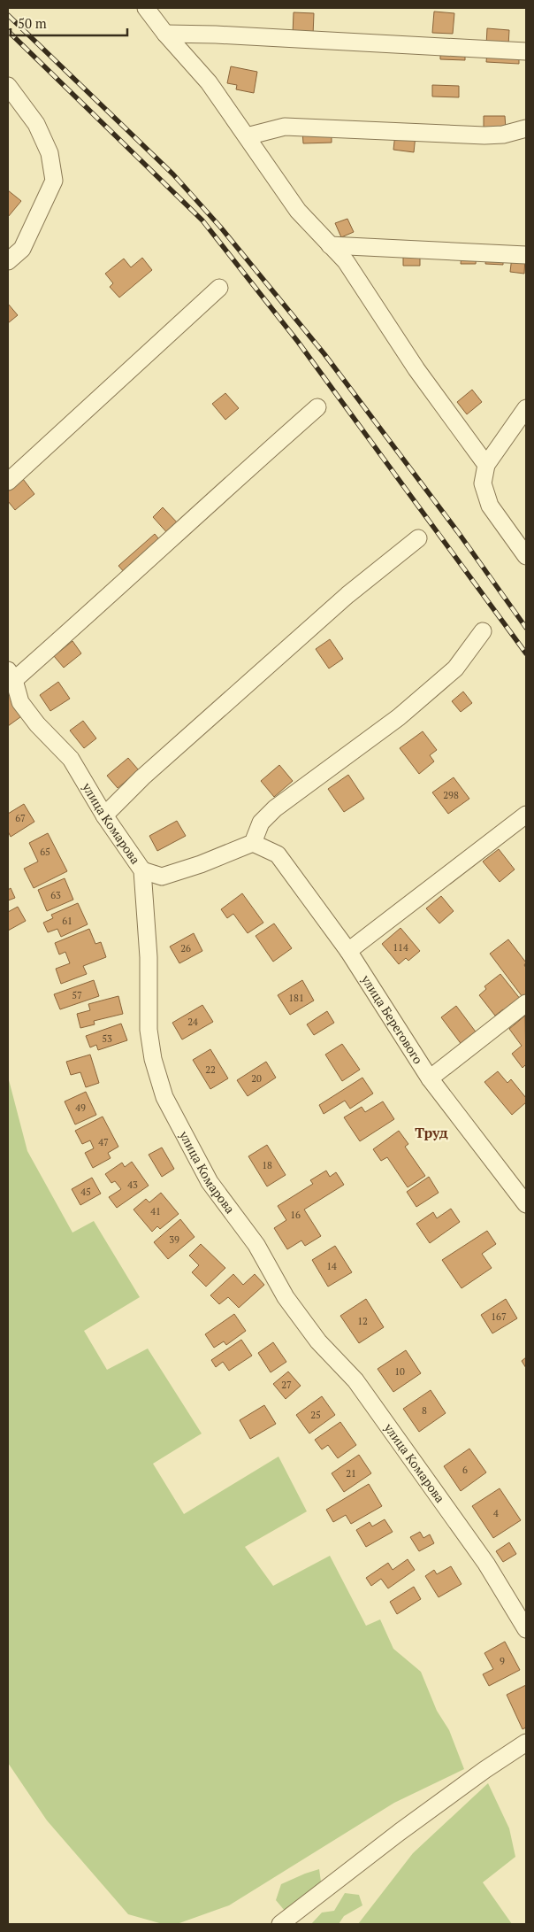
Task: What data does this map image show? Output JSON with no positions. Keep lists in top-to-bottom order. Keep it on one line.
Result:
{"streets":{"street":["улица Комарова","улица Берегового"]},"districts":["Труд"],"house_numbers":["298","67","65","63","61","114","26","57","181","24","53","22","20","49","47","18","43","45","41","16","39","14","167","12","10","27","8","25","6","21","4","9"],"scale_bar":"50 m"}
